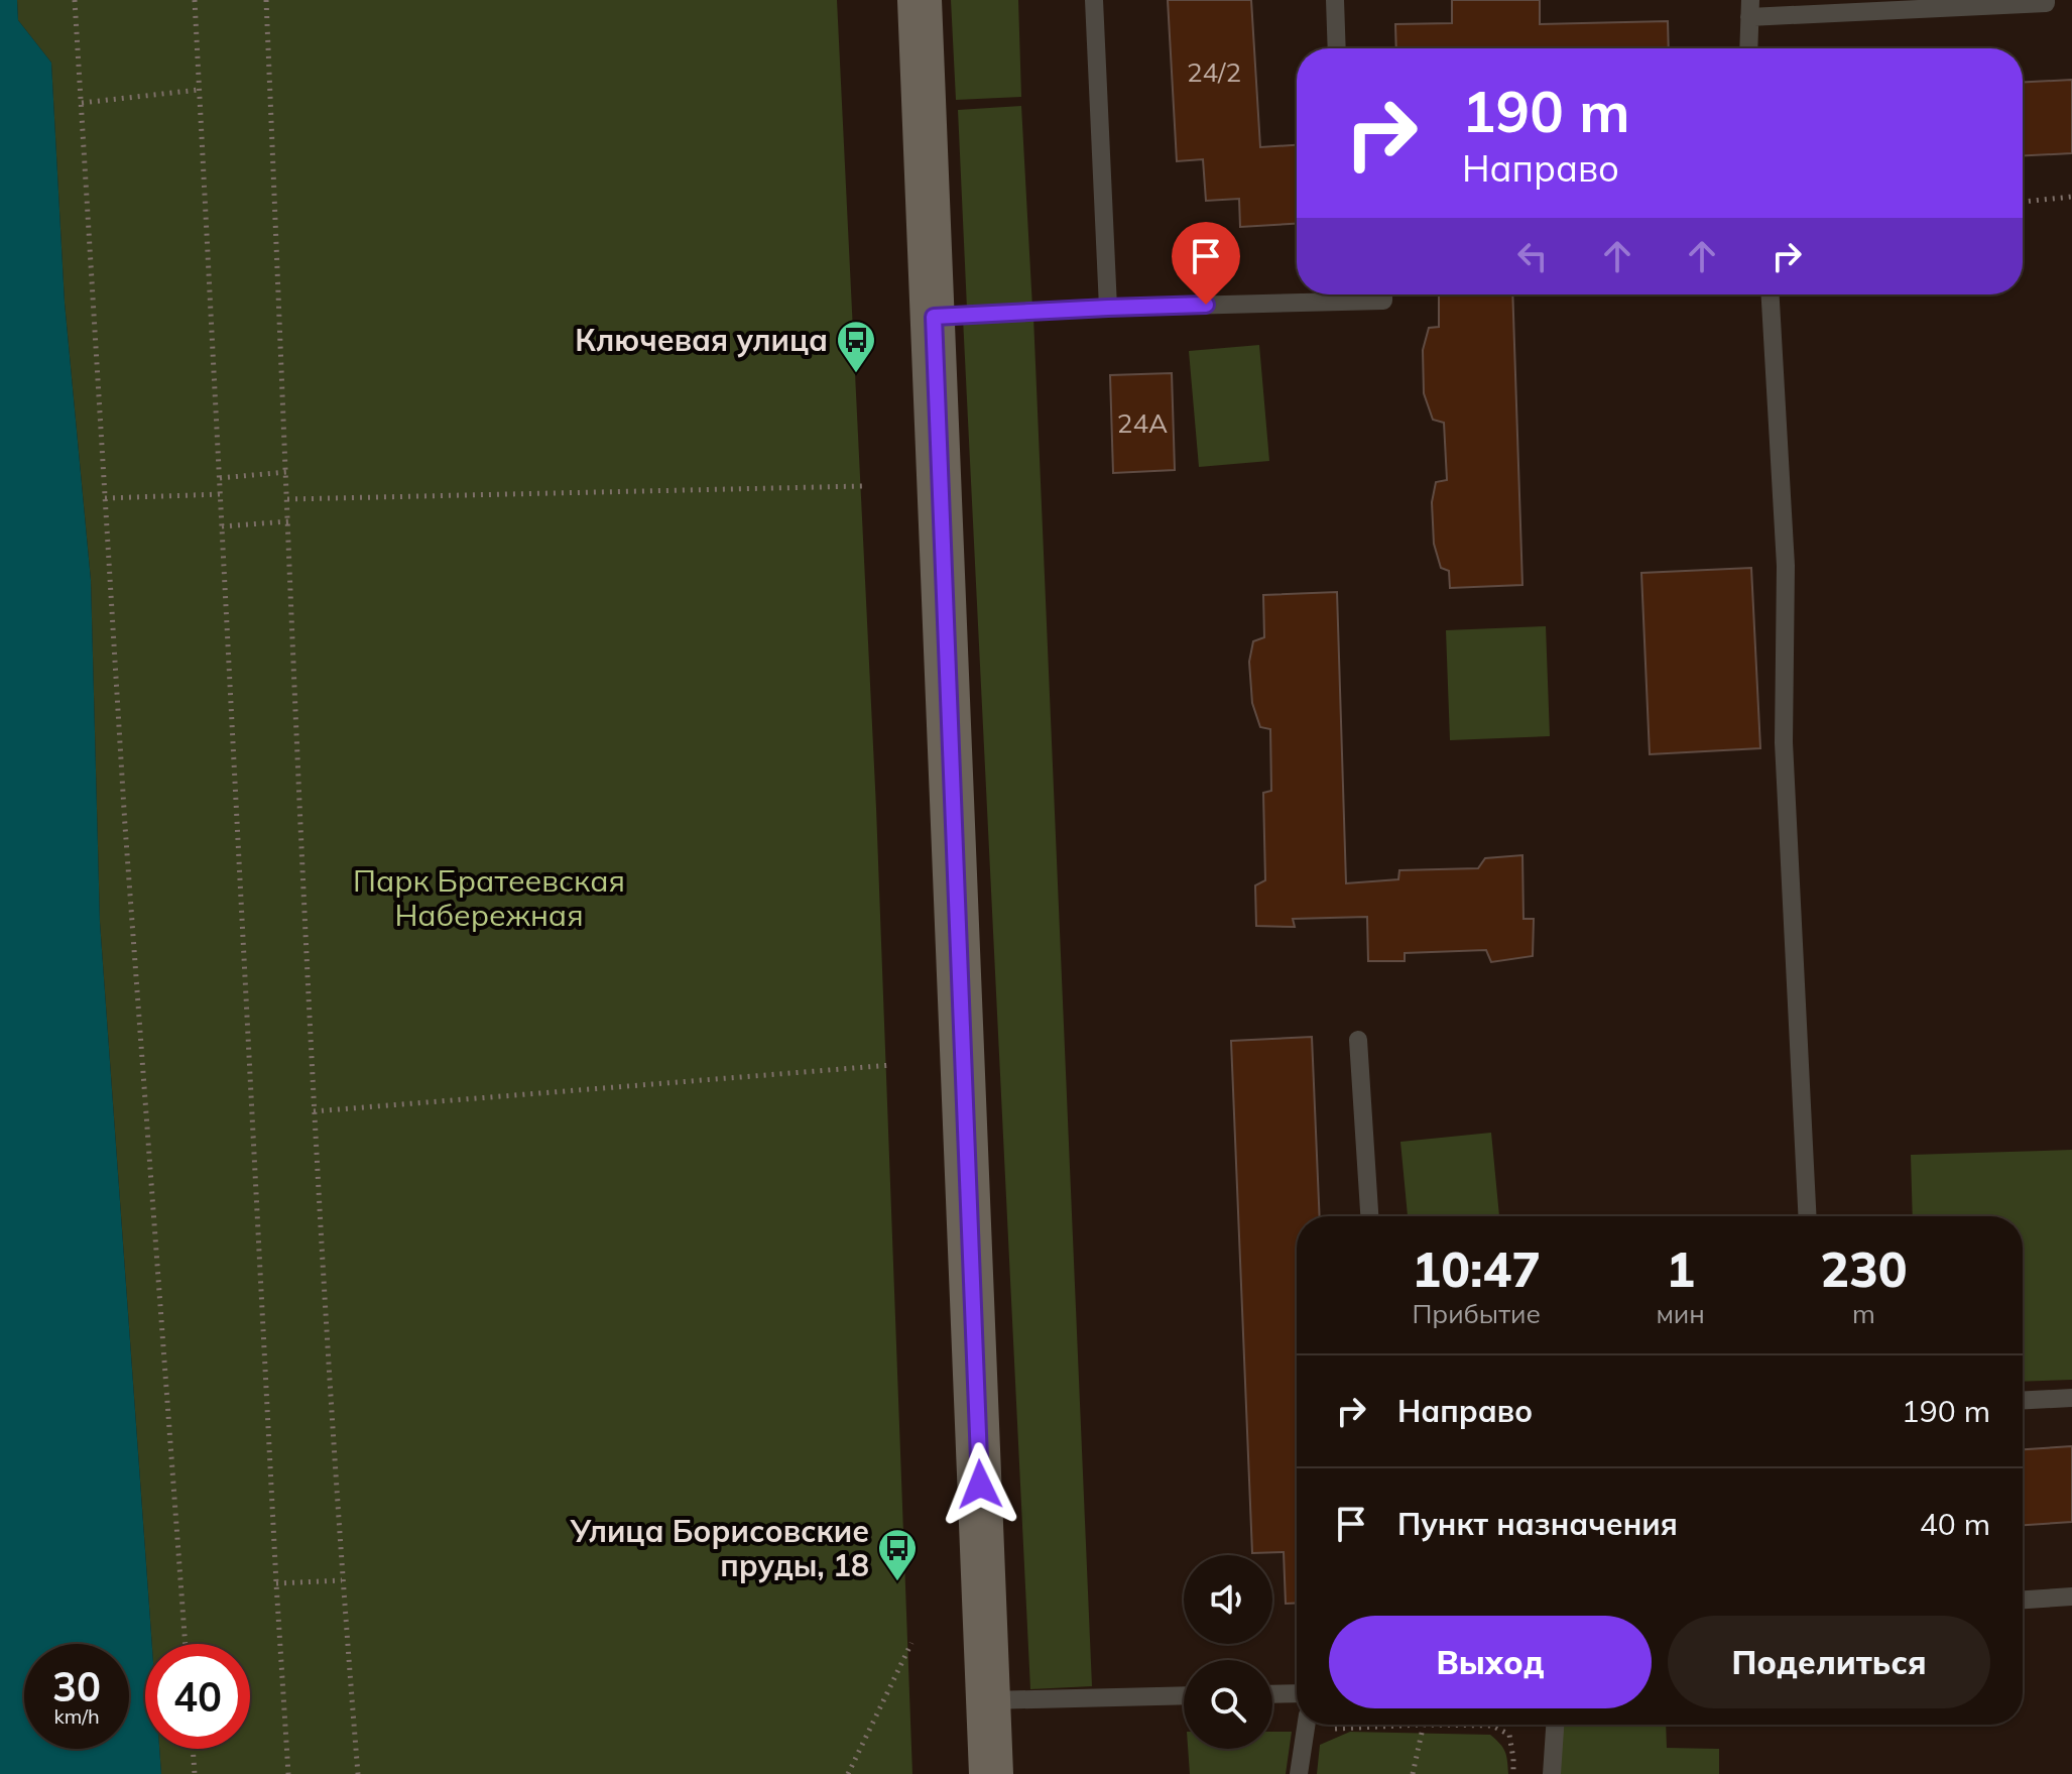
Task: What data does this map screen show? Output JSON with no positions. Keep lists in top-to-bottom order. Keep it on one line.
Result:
{"parks":["Парк Братеевская Набережная"],"places":{"bus stop":["Ключевая улица","Улица Борисовские пруды, 18"]},"house_numbers":["24/2","24А"],"page":{"turn":["190 m","Направо"],"eta":["10:47","Прибытие","1","мин","230","m"],"list":[{"name":"Направо","value":"190 m"},{"name":"Пункт назначения","value":"40 m"}],"buttons":["Выход","Поделиться"],"speed":"30 km/h","limit":"40"}}
